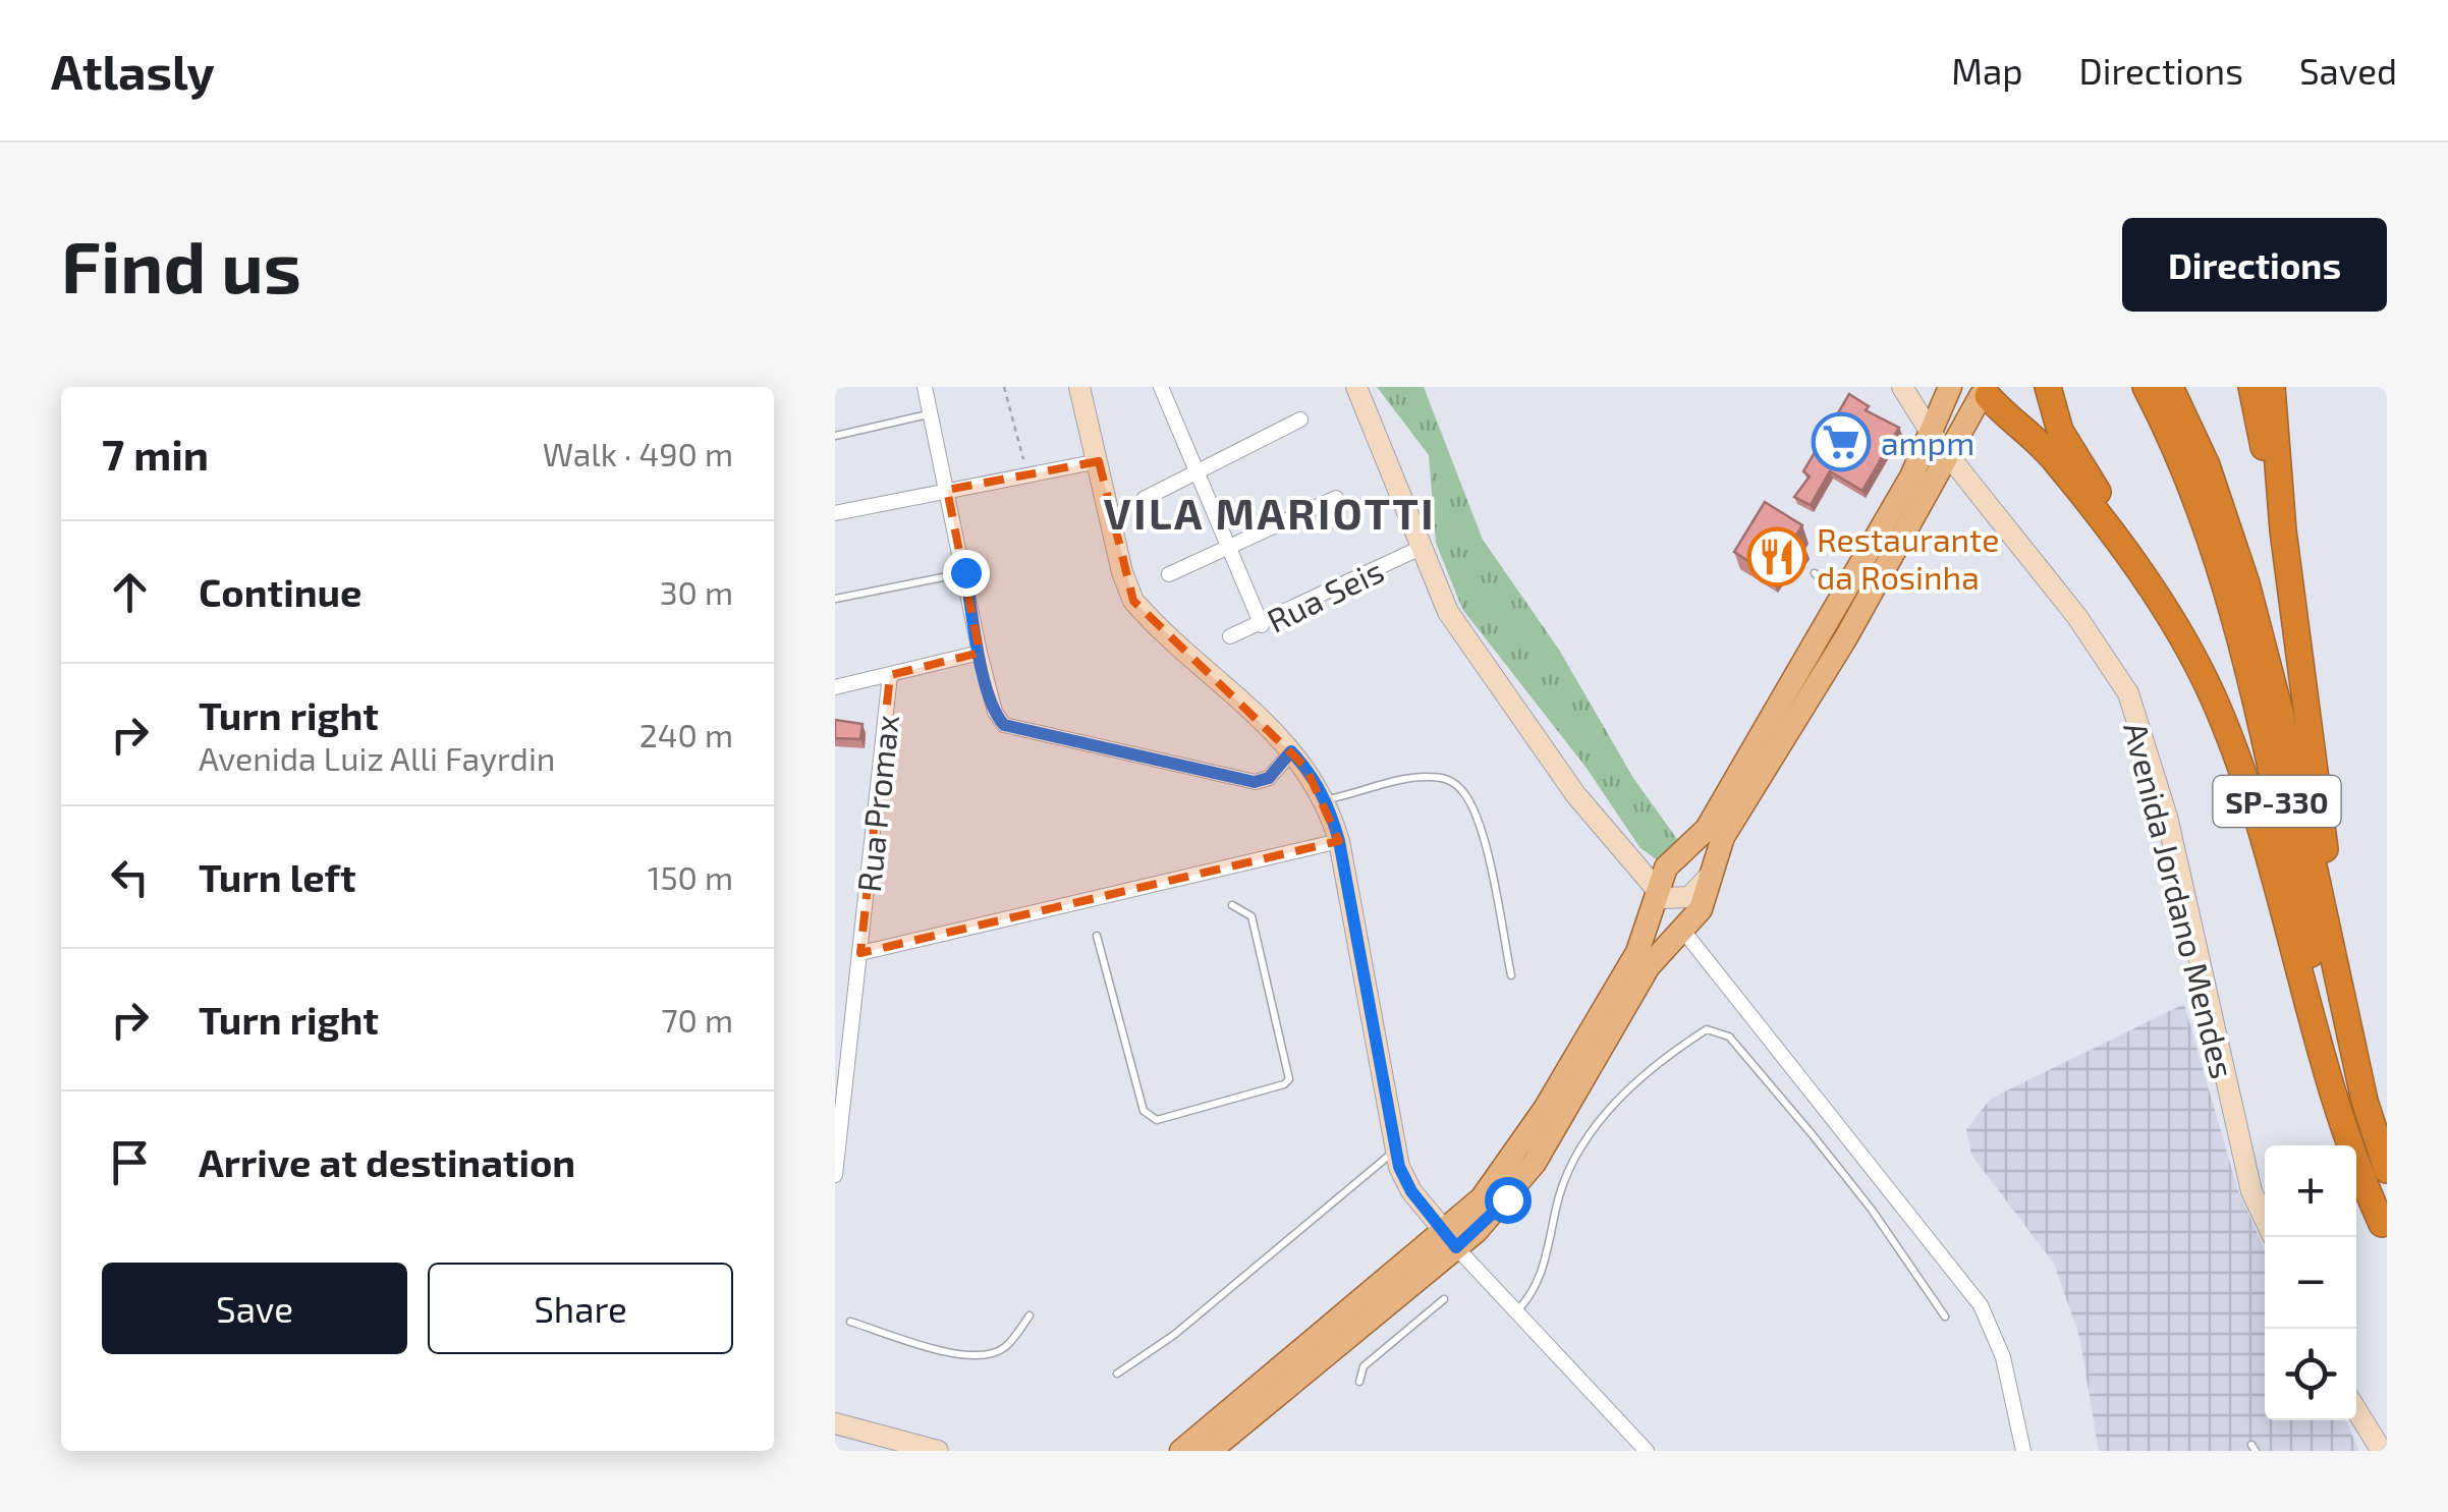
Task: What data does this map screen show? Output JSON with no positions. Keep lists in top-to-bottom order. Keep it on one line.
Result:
{"streets":{"highway":["SP-330"],"street":["Rua Seis","Rua Promax","Avenida Jordano Mendes"]},"districts":["VILA MARIOTTI"],"places":{"supermarket":["ampm"],"restaurant":["Restaurante da Rosinha"]},"page":{"header":"Atlasly","nav":["Map","Directions","Saved"],"buttons":["Directions",["Save","Share"]],"title":"Find us","heading":["7 min","Walk · 490 m"],"list":[["Continue","30 m"],["Turn right","Avenida Luiz Alli Fayrdin","240 m"],["Turn left","150 m"],["Turn right","70 m"],"Arrive at destination"],"map_buttons":["+","−"]}}
